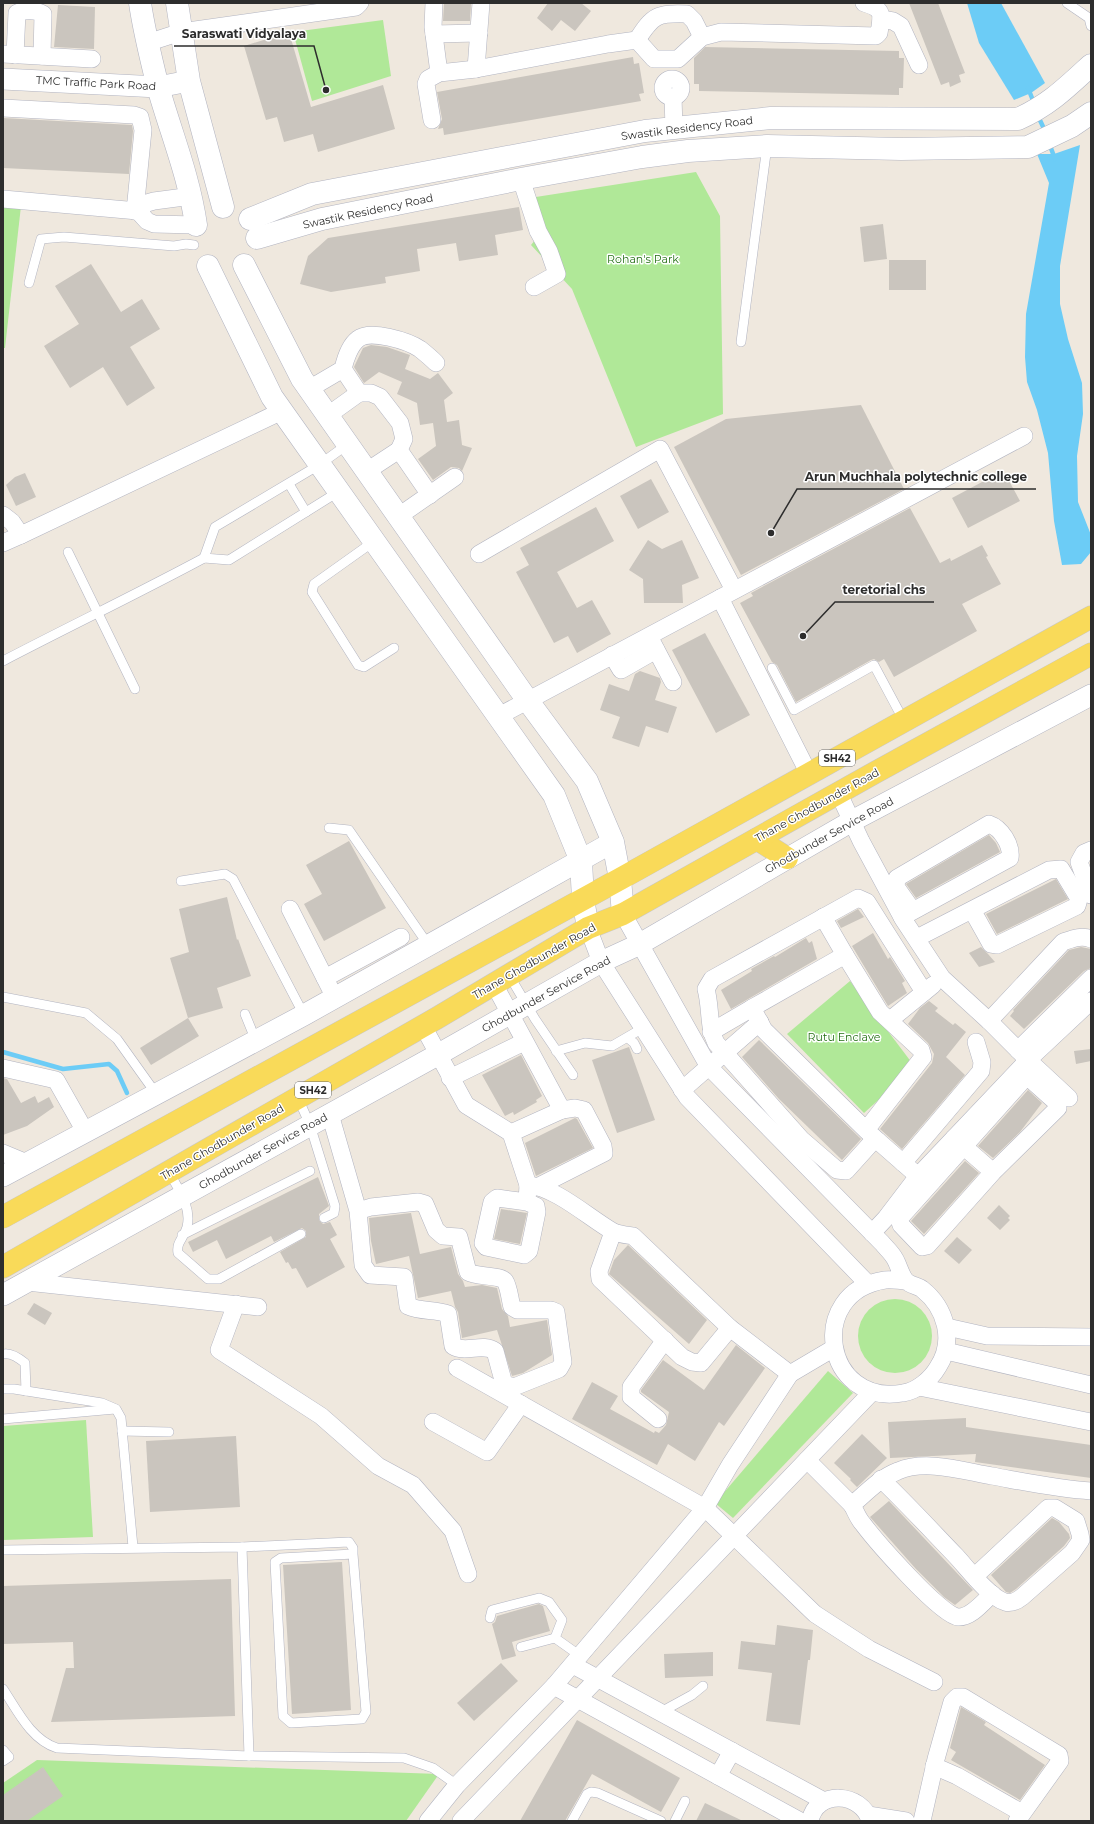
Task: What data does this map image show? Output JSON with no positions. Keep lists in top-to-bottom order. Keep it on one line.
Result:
{"streets":{"main road":["Swastik Residency Road","SH42","Thane Ghodbunder Road"],"street":["TMC Traffic Park Road","Ghodbunder Service Road"]},"parks":["Rohan's Park","Rutu Enclave"],"places":["Saraswati Vidyalaya","Arun Muchhala polytechnic college","teretorial chs"]}
